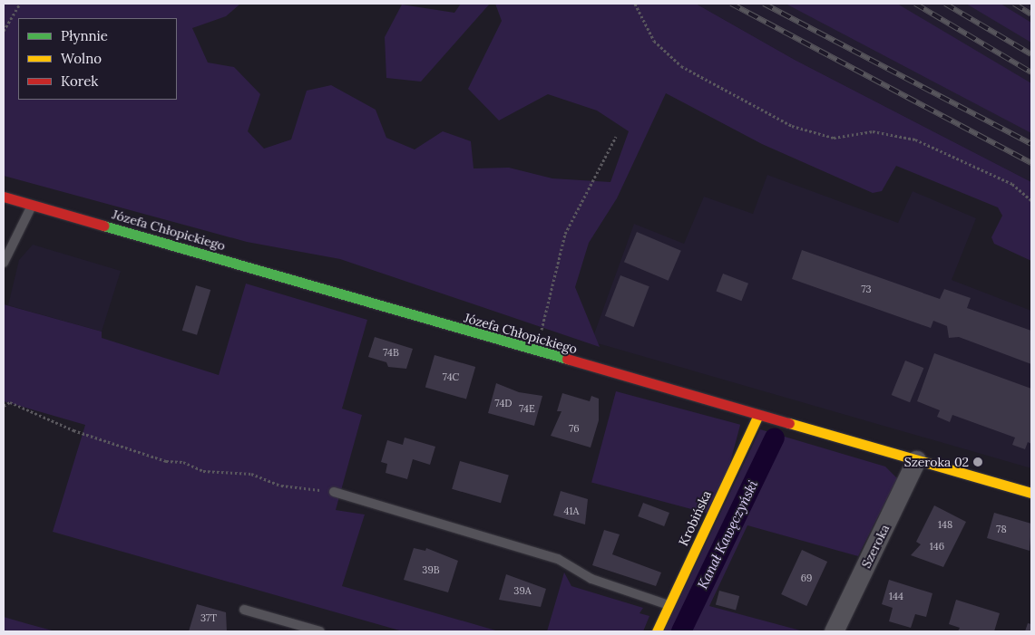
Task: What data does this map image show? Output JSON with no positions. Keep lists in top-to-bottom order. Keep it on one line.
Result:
{"streets":{"street":["Józefa Chłopickiego","Krobińska","Szeroka"]},"crossings":[["Józefa Chłopickiego","Krobińska"],["Józefa Chłopickiego","Szeroka"]],"water":["Kanał Kawęczyński"],"places":["Szeroka 02"],"house_numbers":["73","74B","74C","74D","74E","76","41A","148","78","146","39B","69","39A","144","37T"],"legend":["Płynnie","Wolno","Korek"]}
